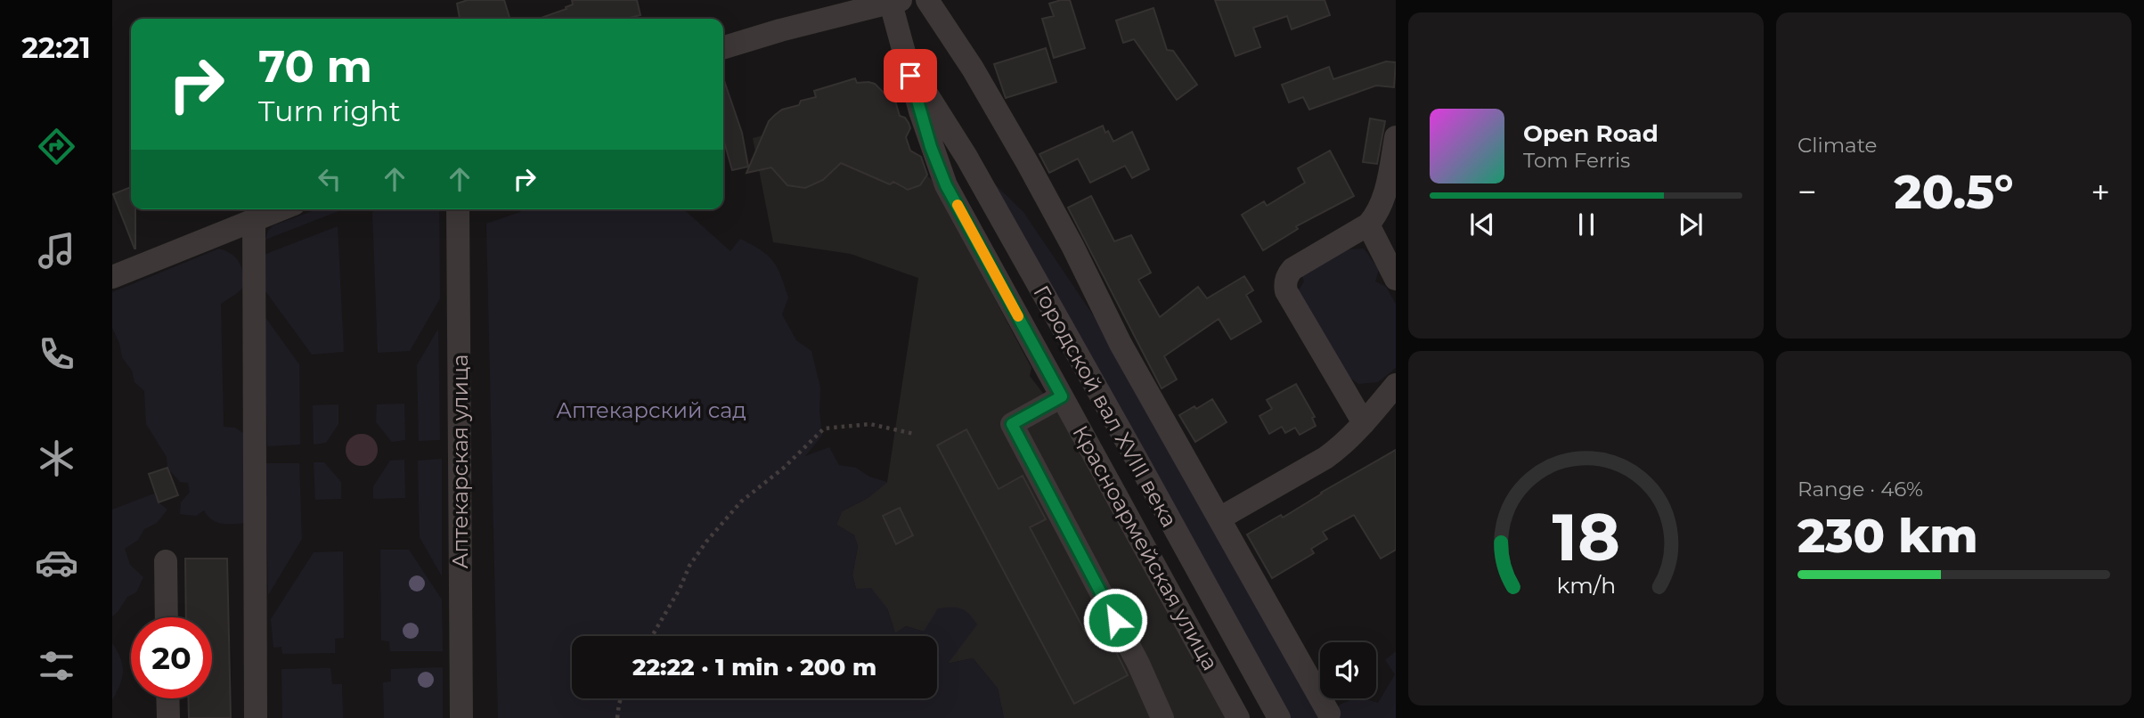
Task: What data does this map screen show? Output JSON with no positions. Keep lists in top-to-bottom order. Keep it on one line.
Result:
{"streets":{"street":["Городской вал XVIII века","Аптекарская улица","Красноармейская улица"]},"parks":["Аптекарский сад"],"page":{"tabs":"22:21","tile":["Climate",["Range · 46%","230 km"]],"turn":["70 m","Turn right"],"song":["Open Road","Tom Ferris"],"heat":["−","20.5°","+"],"limit":"20","trip":"22:22 · 1 min · 200 m","gauge":["18","km/h"]}}
